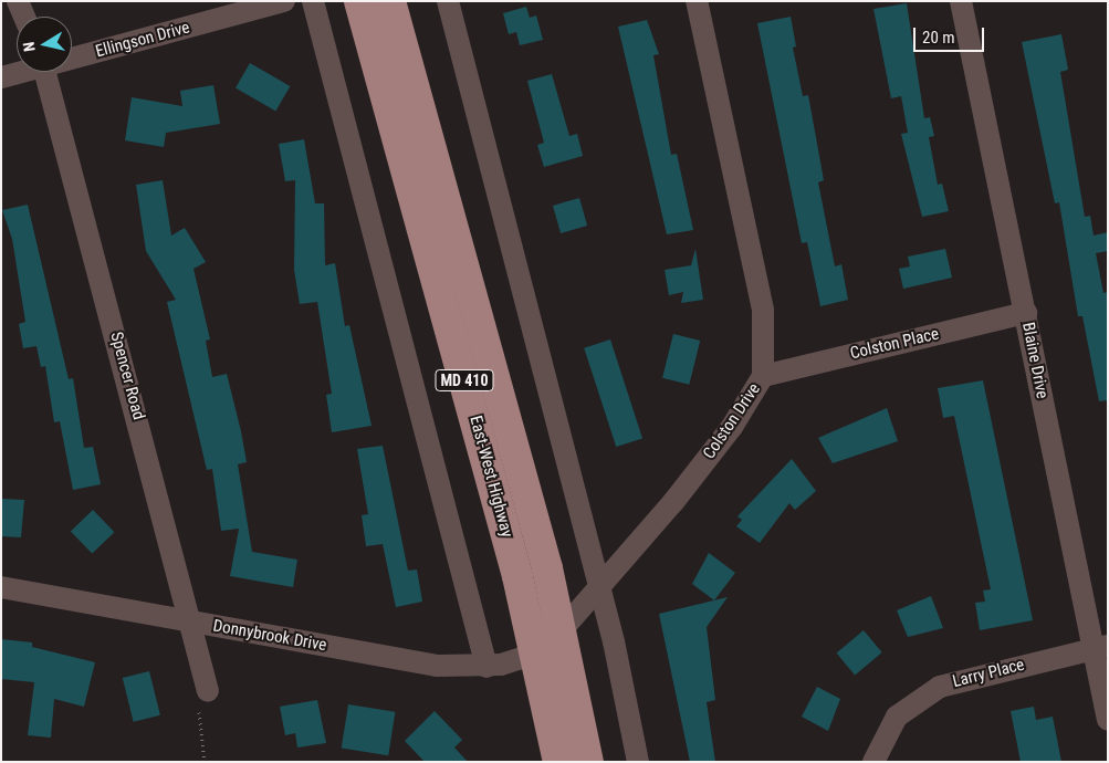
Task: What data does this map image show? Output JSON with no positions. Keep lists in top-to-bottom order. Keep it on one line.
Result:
{"streets":{"main road":["MD 410","East-West Highway"],"street":["Ellingson Drive","Colston Place","Blaine Drive","Spencer Road","Colston Drive","Donnybrook Drive","Larry Place"]},"crossings":[["Colston Place","Blaine Drive"],["Colston Place","Colston Drive"],["Blaine Drive","Larry Place"],["Spencer Road","Donnybrook Drive"],["Colston Drive","East-West Highway"],["Colston Drive","Donnybrook Drive"],["East-West Highway","Donnybrook Drive"]],"scale_bar":"20 m","north":"left"}
